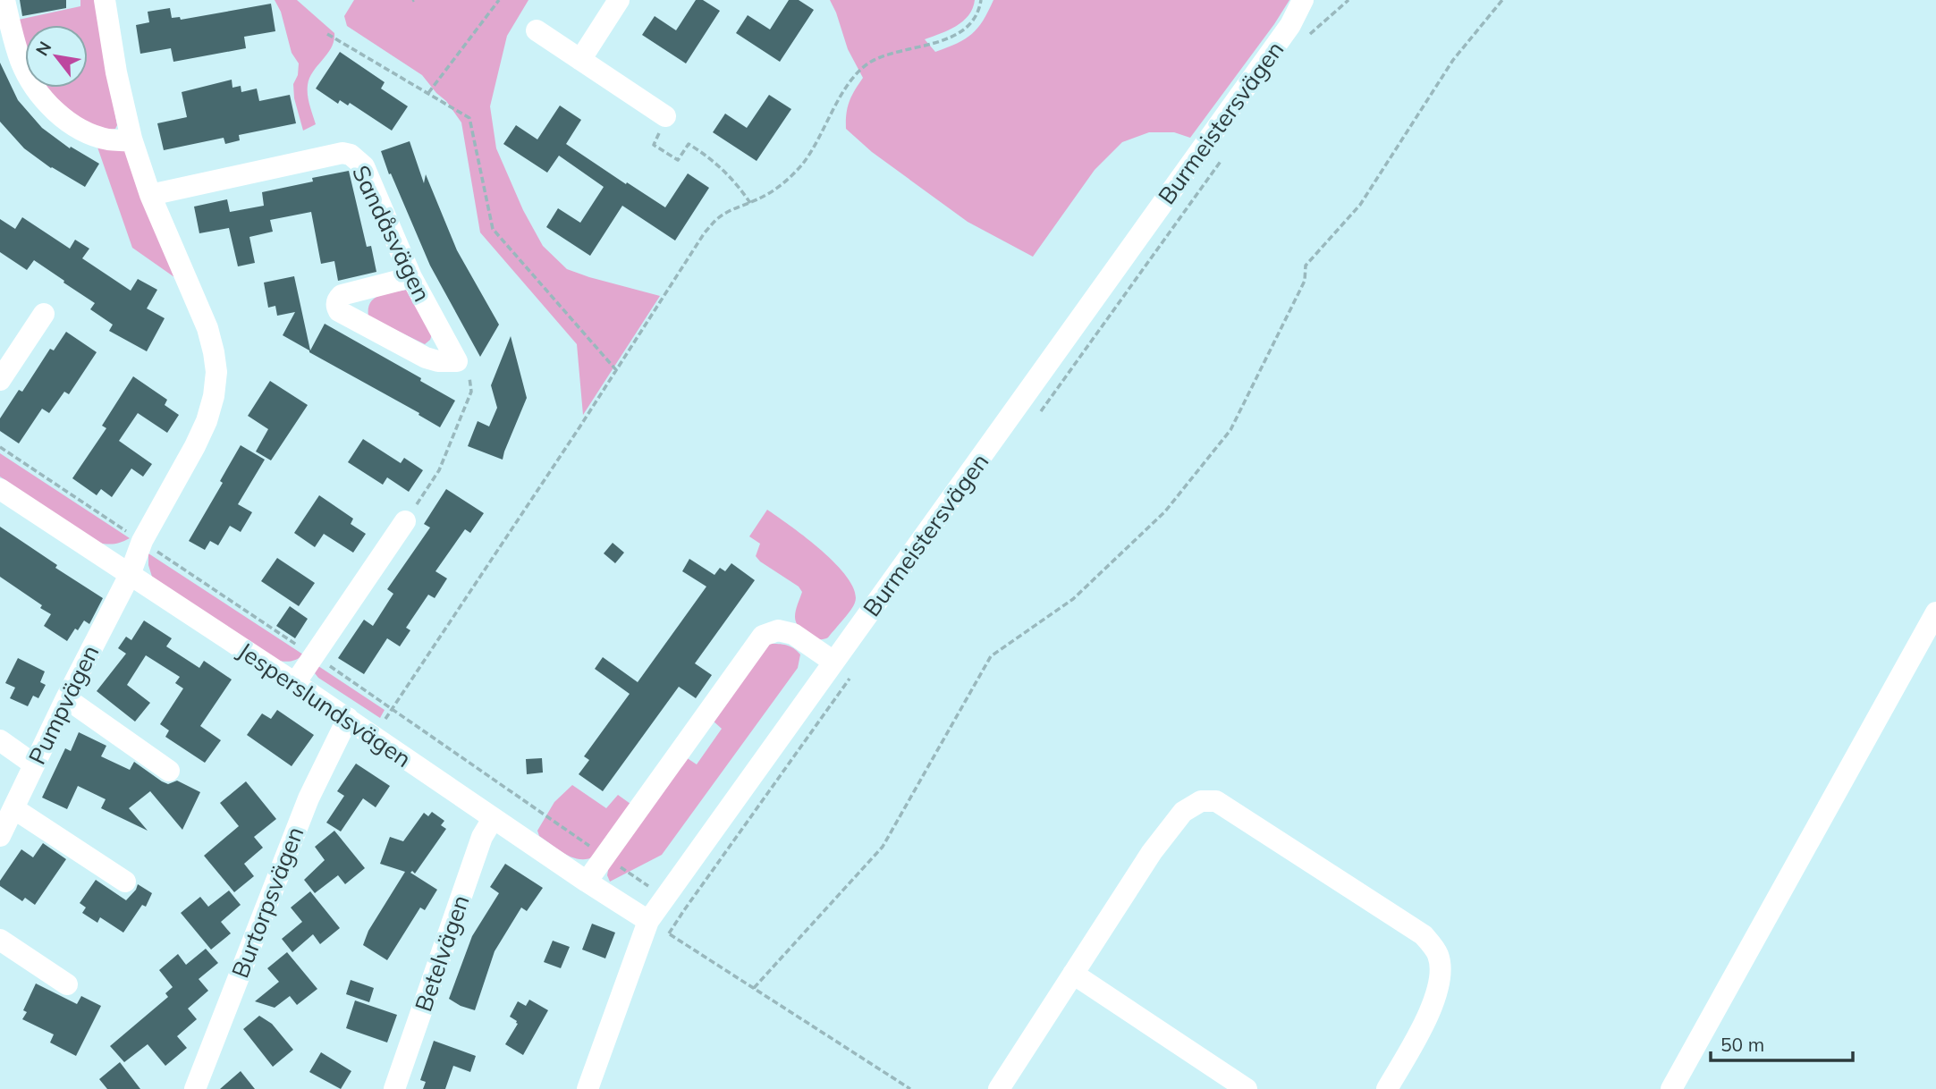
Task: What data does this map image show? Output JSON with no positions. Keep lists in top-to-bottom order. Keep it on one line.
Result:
{"streets":{"street":["Burmeistersvägen","Sandåsvägen","Pumpvägen","Jesperslundsvägen","Burtorpsvägen","Betelvägen"]},"crossings":[["Burmeistersvägen","Jesperslundsvägen"],["Pumpvägen","Jesperslundsvägen"],["Jesperslundsvägen","Burtorpsvägen"],["Jesperslundsvägen","Betelvägen"]],"scale_bar":"50 m","north":"top left"}
